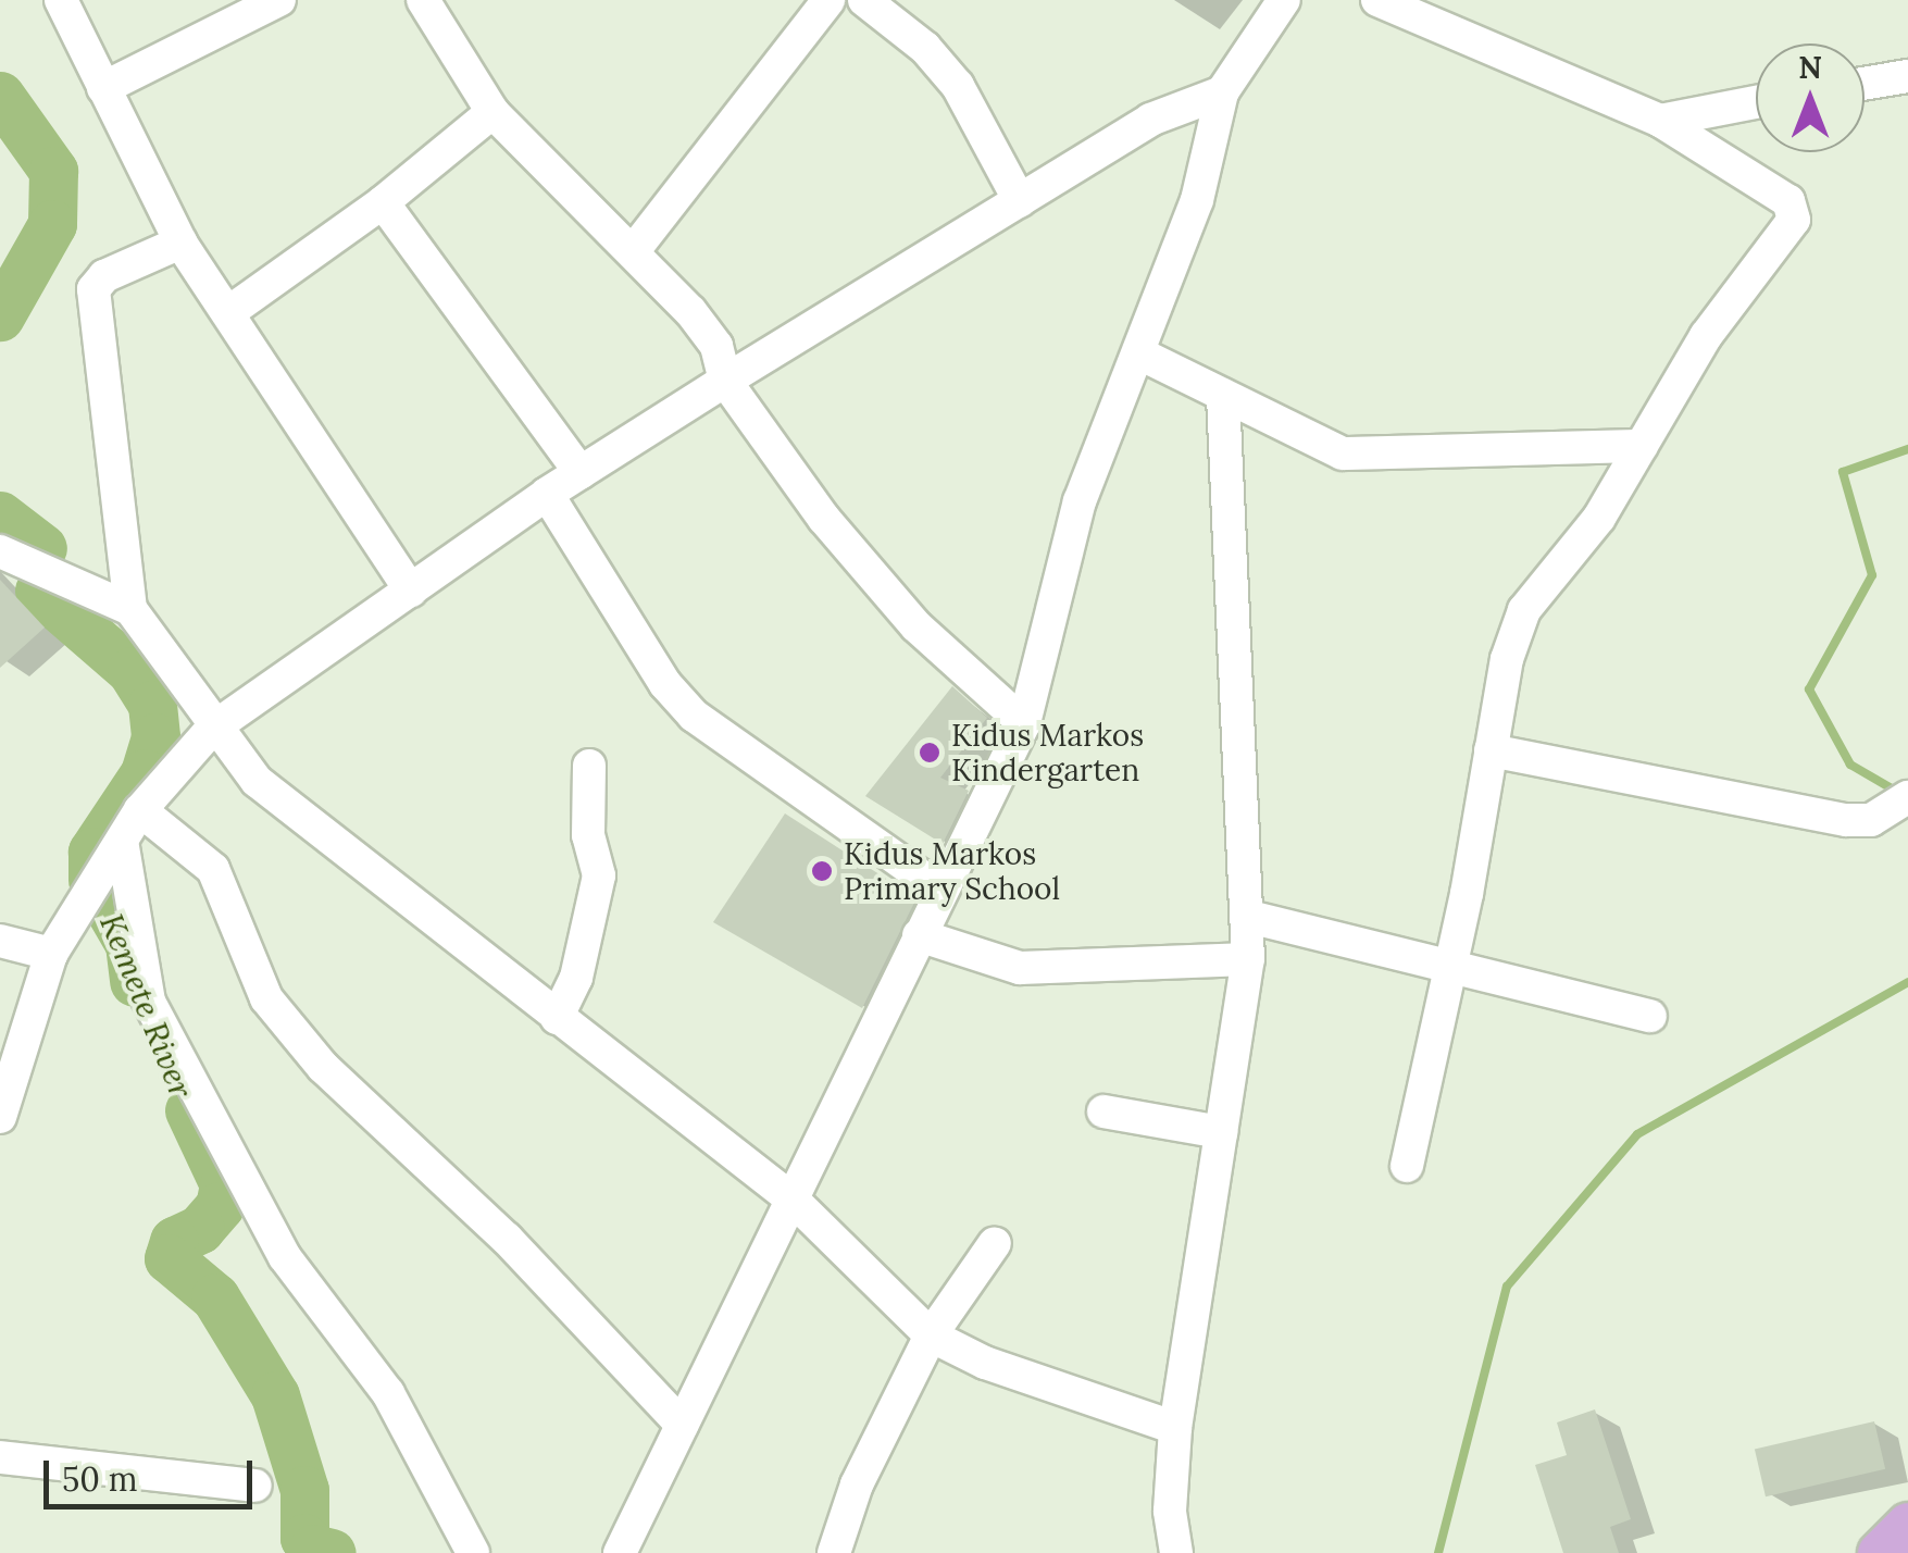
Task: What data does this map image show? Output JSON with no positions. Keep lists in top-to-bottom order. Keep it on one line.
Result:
{"water":["Kemete River"],"places":["Kidus Markos Kindergarten","Kidus Markos Primary School"],"scale_bar":"50 m","north":"top"}
